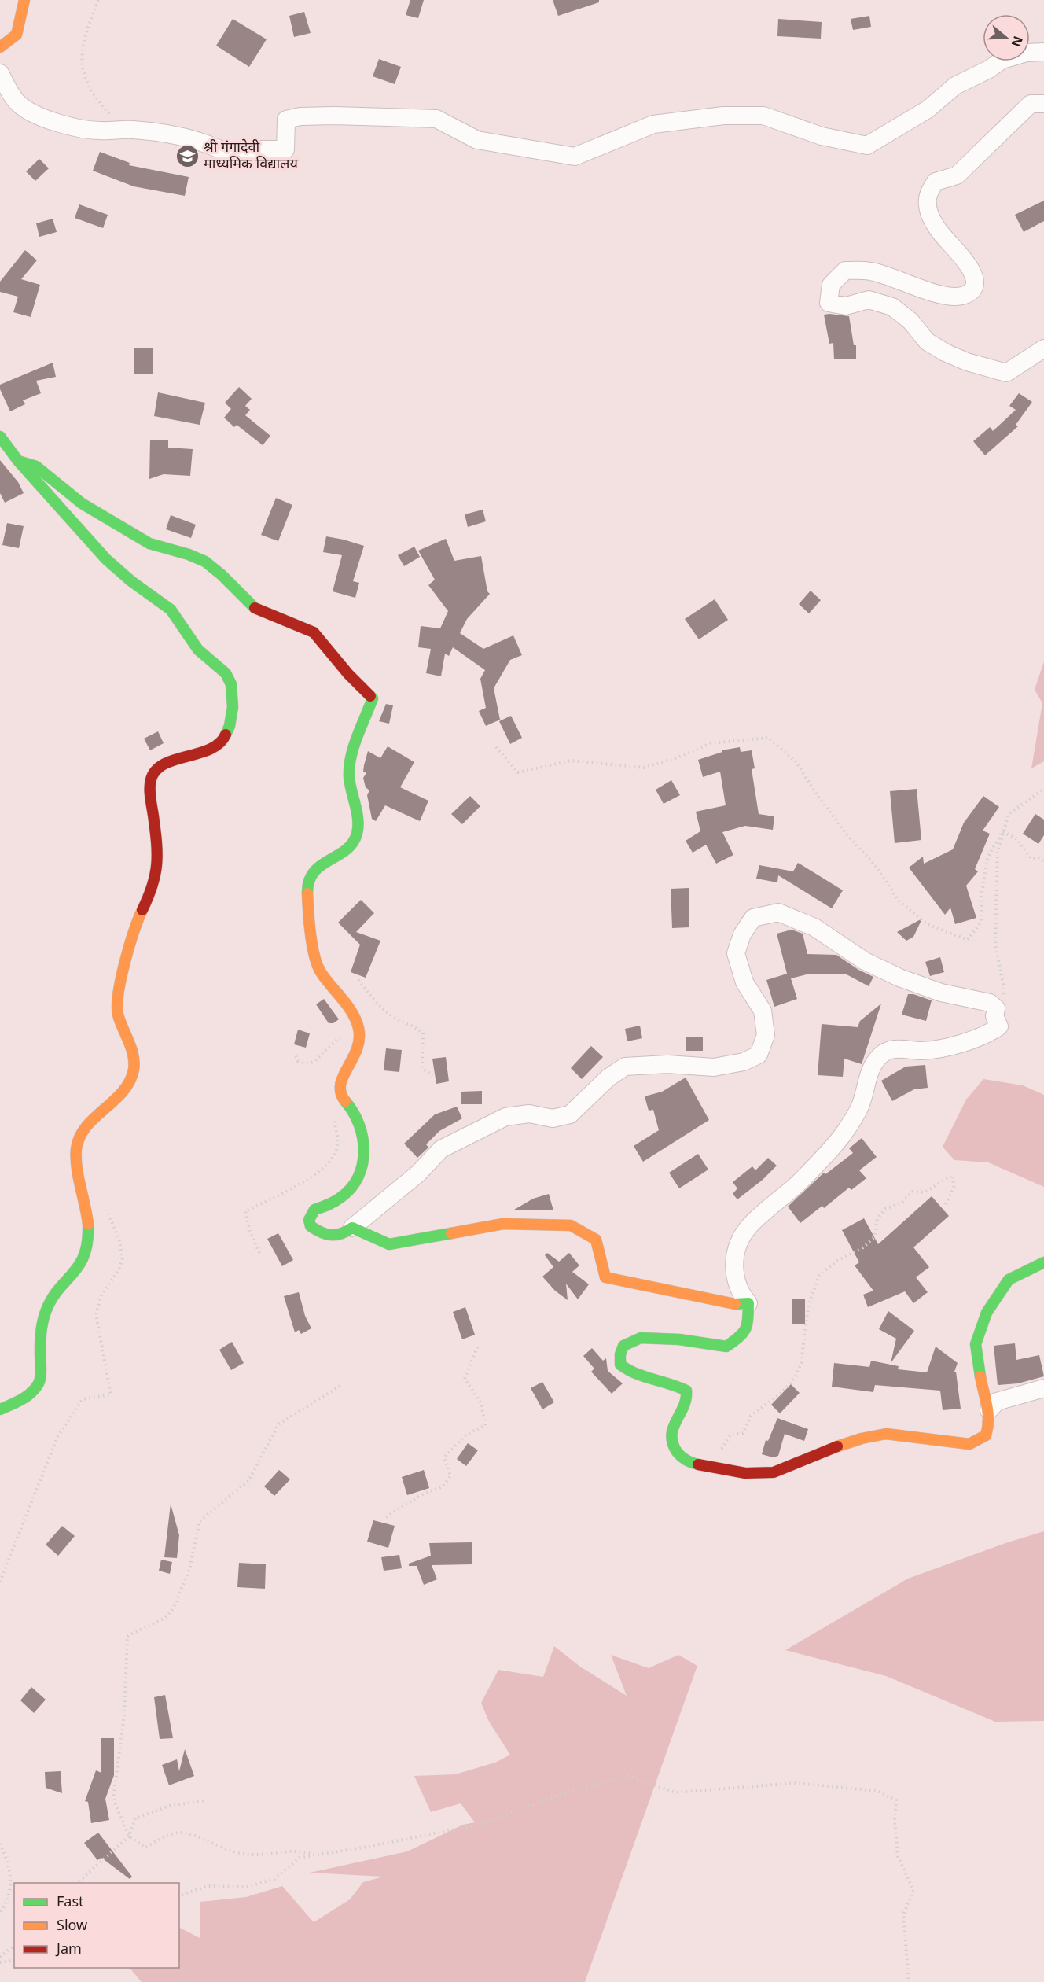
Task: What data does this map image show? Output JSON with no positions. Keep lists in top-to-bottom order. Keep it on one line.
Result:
{"places":{"school or university":["श्री गंगादेवी माध्यमिक विद्यालय"]},"legend":["Fast","Slow","Jam"],"north":"right"}
